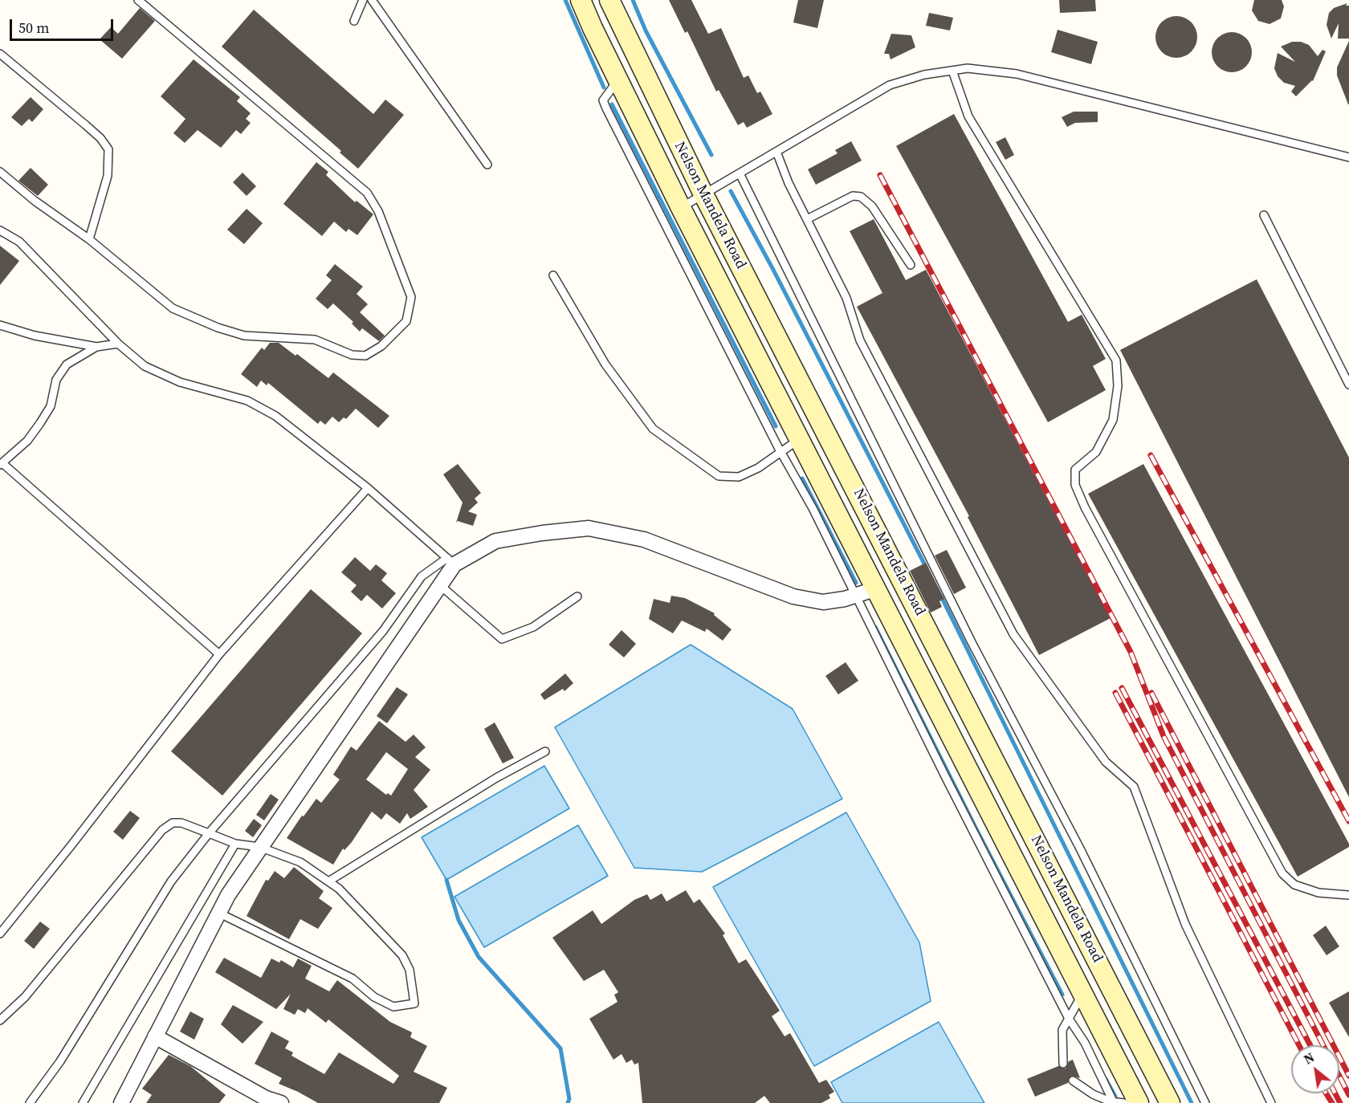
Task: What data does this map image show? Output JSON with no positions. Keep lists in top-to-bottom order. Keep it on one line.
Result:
{"streets":{"main road":["Nelson Mandela Road"]},"scale_bar":"50 m","north":"top left"}
